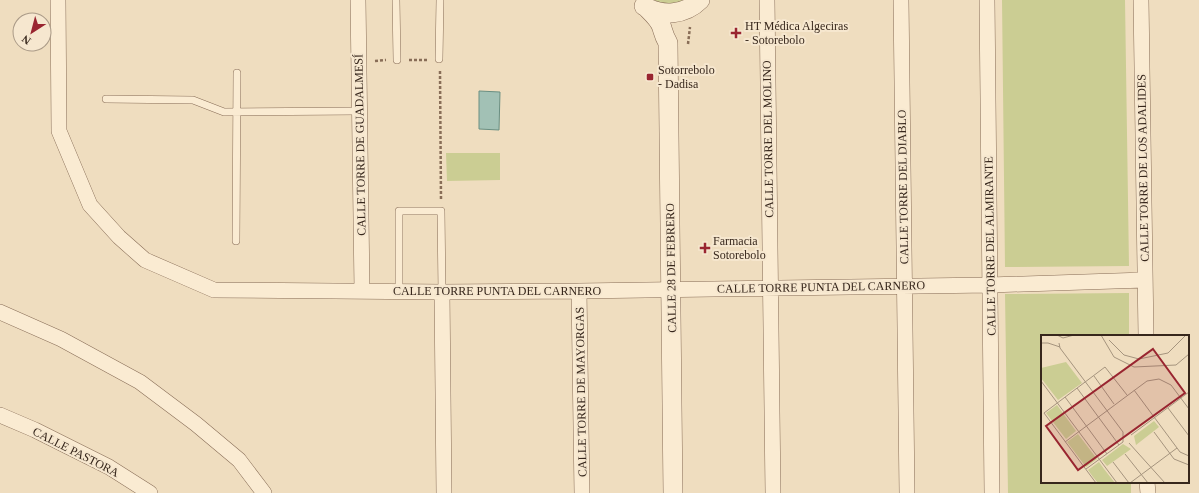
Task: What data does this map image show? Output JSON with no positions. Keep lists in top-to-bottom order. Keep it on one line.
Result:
{"streets":{"street":["CALLE TORRE DEL MOLINO","CALLE TORRE DE GUADALMESÍ","CALLE TORRE DE LOS ADALIDES","CALLE TORRE DEL DIABLO","CALLE TORRE DEL ALMIRANTE","CALLE 28 DE FEBRERO","CALLE TORRE PUNTA DEL CARNERO","CALLE TORRE DE MAYORGAS","CALLE PASTORA"]},"crossings":[["CALLE TORRE DEL MOLINO","CALLE TORRE PUNTA DEL CARNERO"],["CALLE TORRE DE GUADALMESÍ","CALLE TORRE PUNTA DEL CARNERO"],["CALLE TORRE DE LOS ADALIDES","CALLE TORRE PUNTA DEL CARNERO"],["CALLE TORRE DEL DIABLO","CALLE TORRE PUNTA DEL CARNERO"],["CALLE TORRE DEL ALMIRANTE","CALLE TORRE PUNTA DEL CARNERO"],["CALLE 28 DE FEBRERO","CALLE TORRE PUNTA DEL CARNERO"],["CALLE TORRE PUNTA DEL CARNERO","CALLE TORRE DE MAYORGAS"]],"places":{"health":["HT Médica Algeciras - Sotorebolo","Farmacia Sotorebolo"],"transit":["Sotorrebolo - Dadisa"]},"north":"bottom left"}
